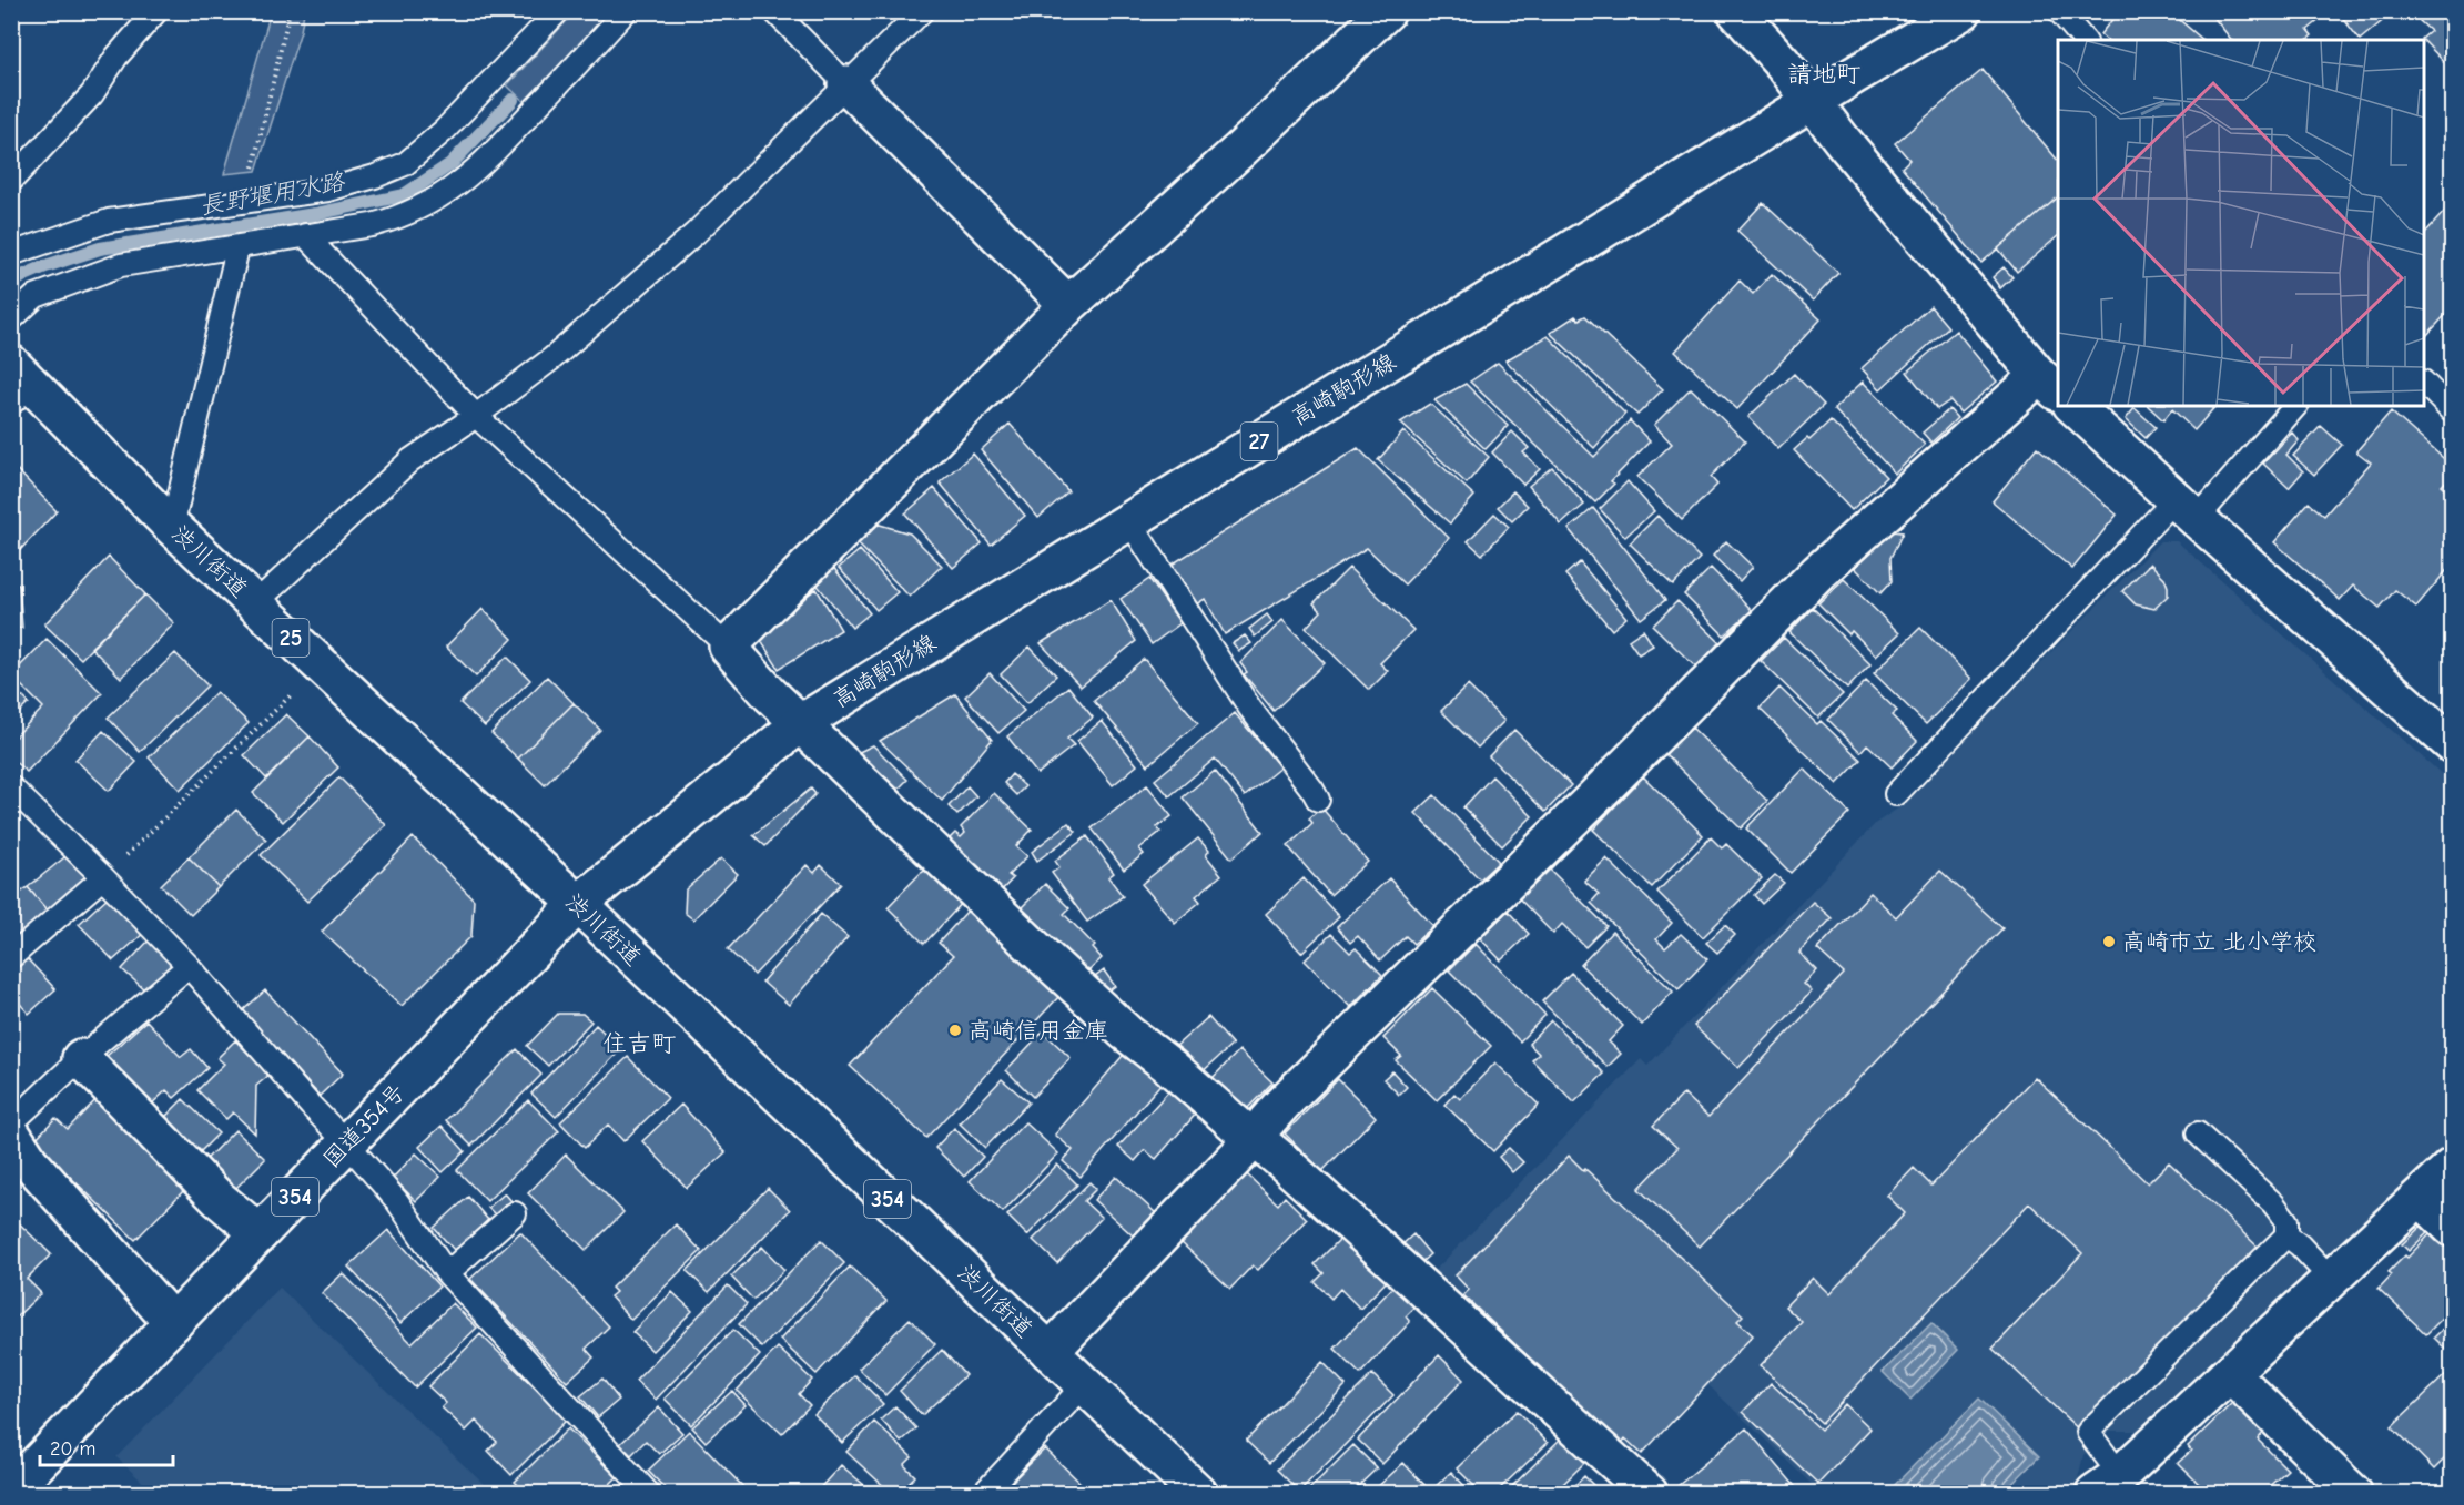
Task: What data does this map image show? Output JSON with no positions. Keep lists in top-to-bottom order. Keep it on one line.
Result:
{"streets":{"main road":["高崎駒形線","27","渋川街道","25","国道354号","354"]},"crossings":[["高崎駒形線","渋川街道"],["高崎駒形線","国道354号"],["渋川街道","国道354号"]],"districts":["請地町","住吉町"],"water":["長野堰用水路"],"places":["高崎市立 北小学校","高崎信用金庫"],"scale_bar":"20 m"}
